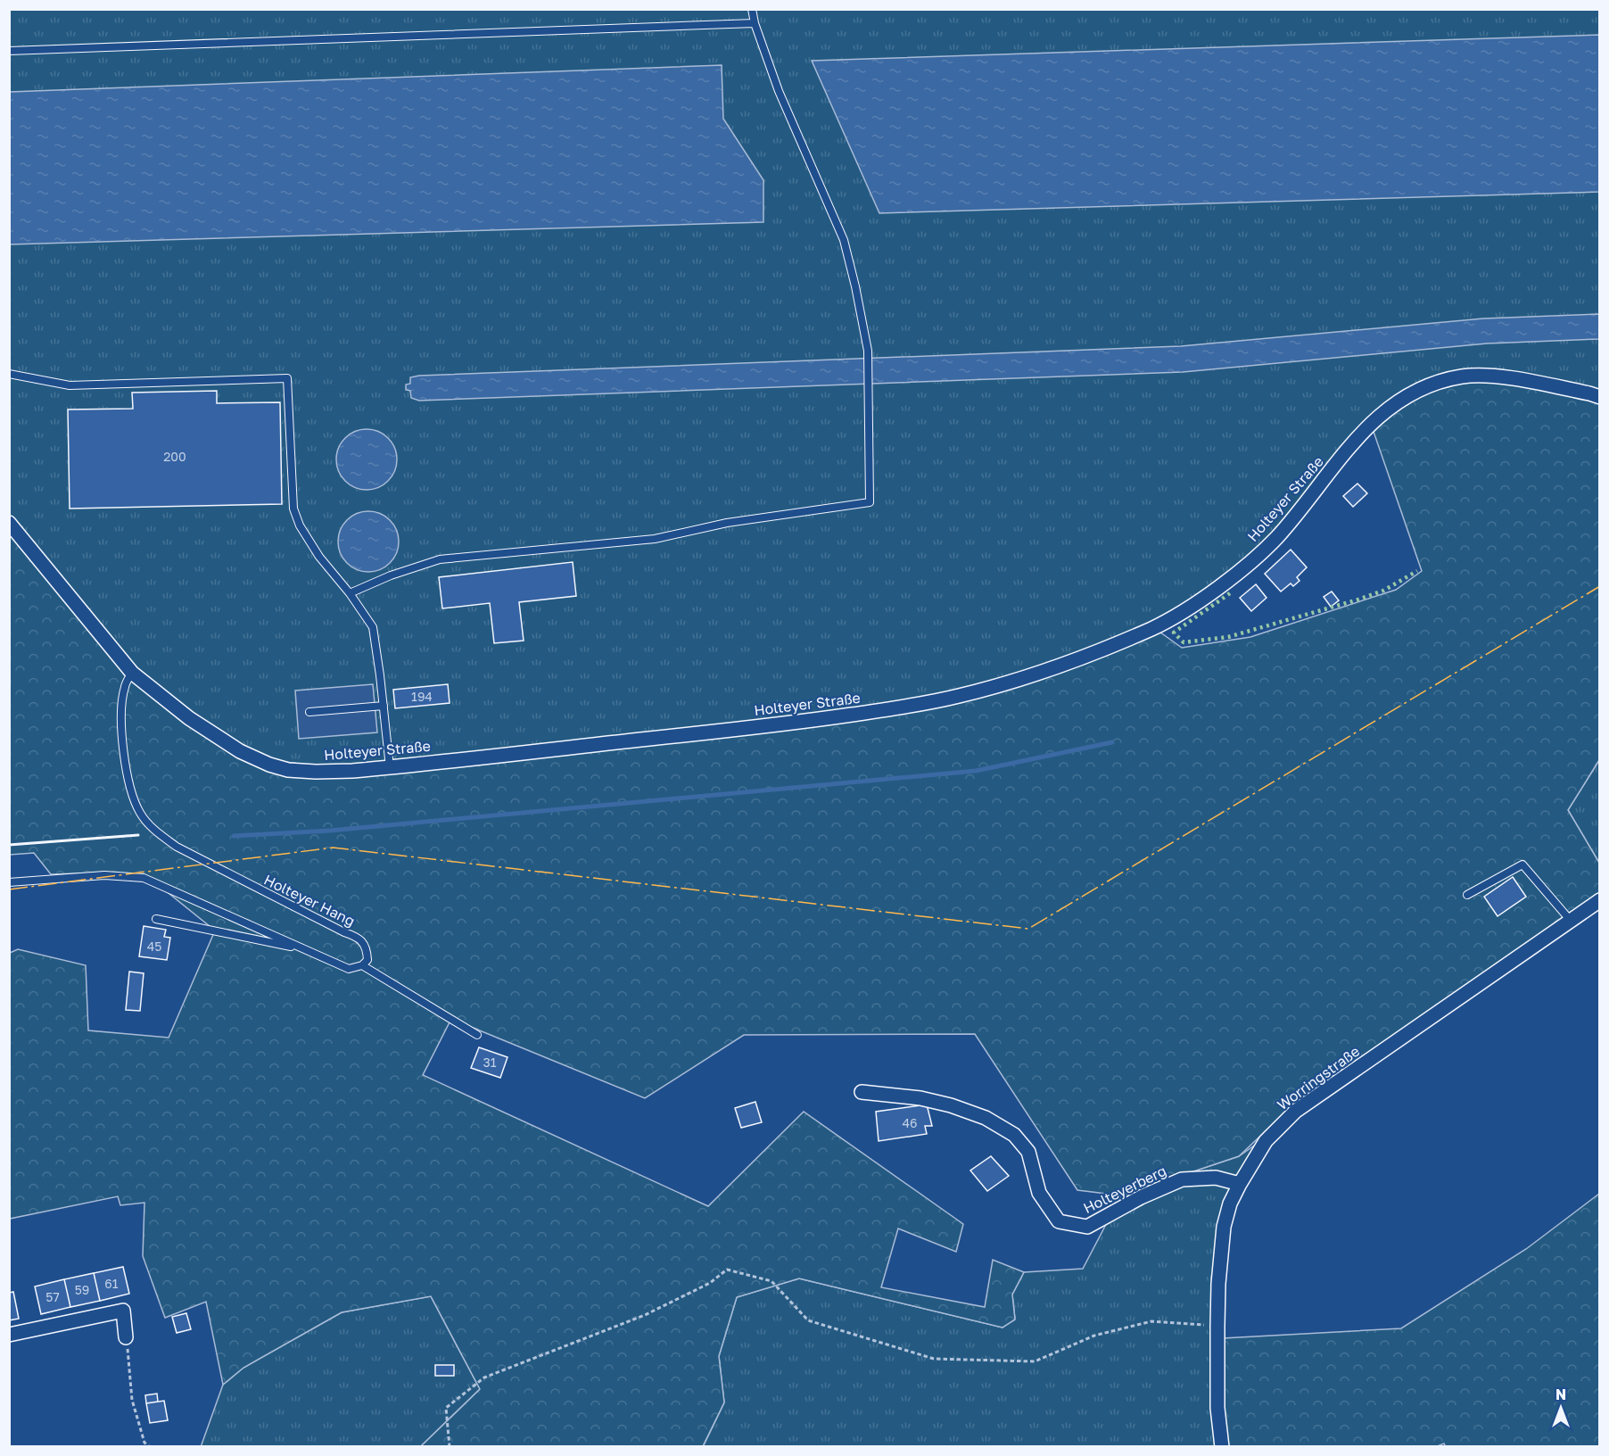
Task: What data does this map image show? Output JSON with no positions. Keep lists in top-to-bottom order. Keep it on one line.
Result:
{"streets":{"street":["Holteyer Straße","Worringstraße","Holteyerberg"],"lane":["Holteyer Hang"]},"crossings":[["Holteyer Straße","Holteyer Hang"],["Worringstraße","Holteyerberg"]],"house_numbers":["200","194","45","31","46","61","59","57"],"north":"top"}
